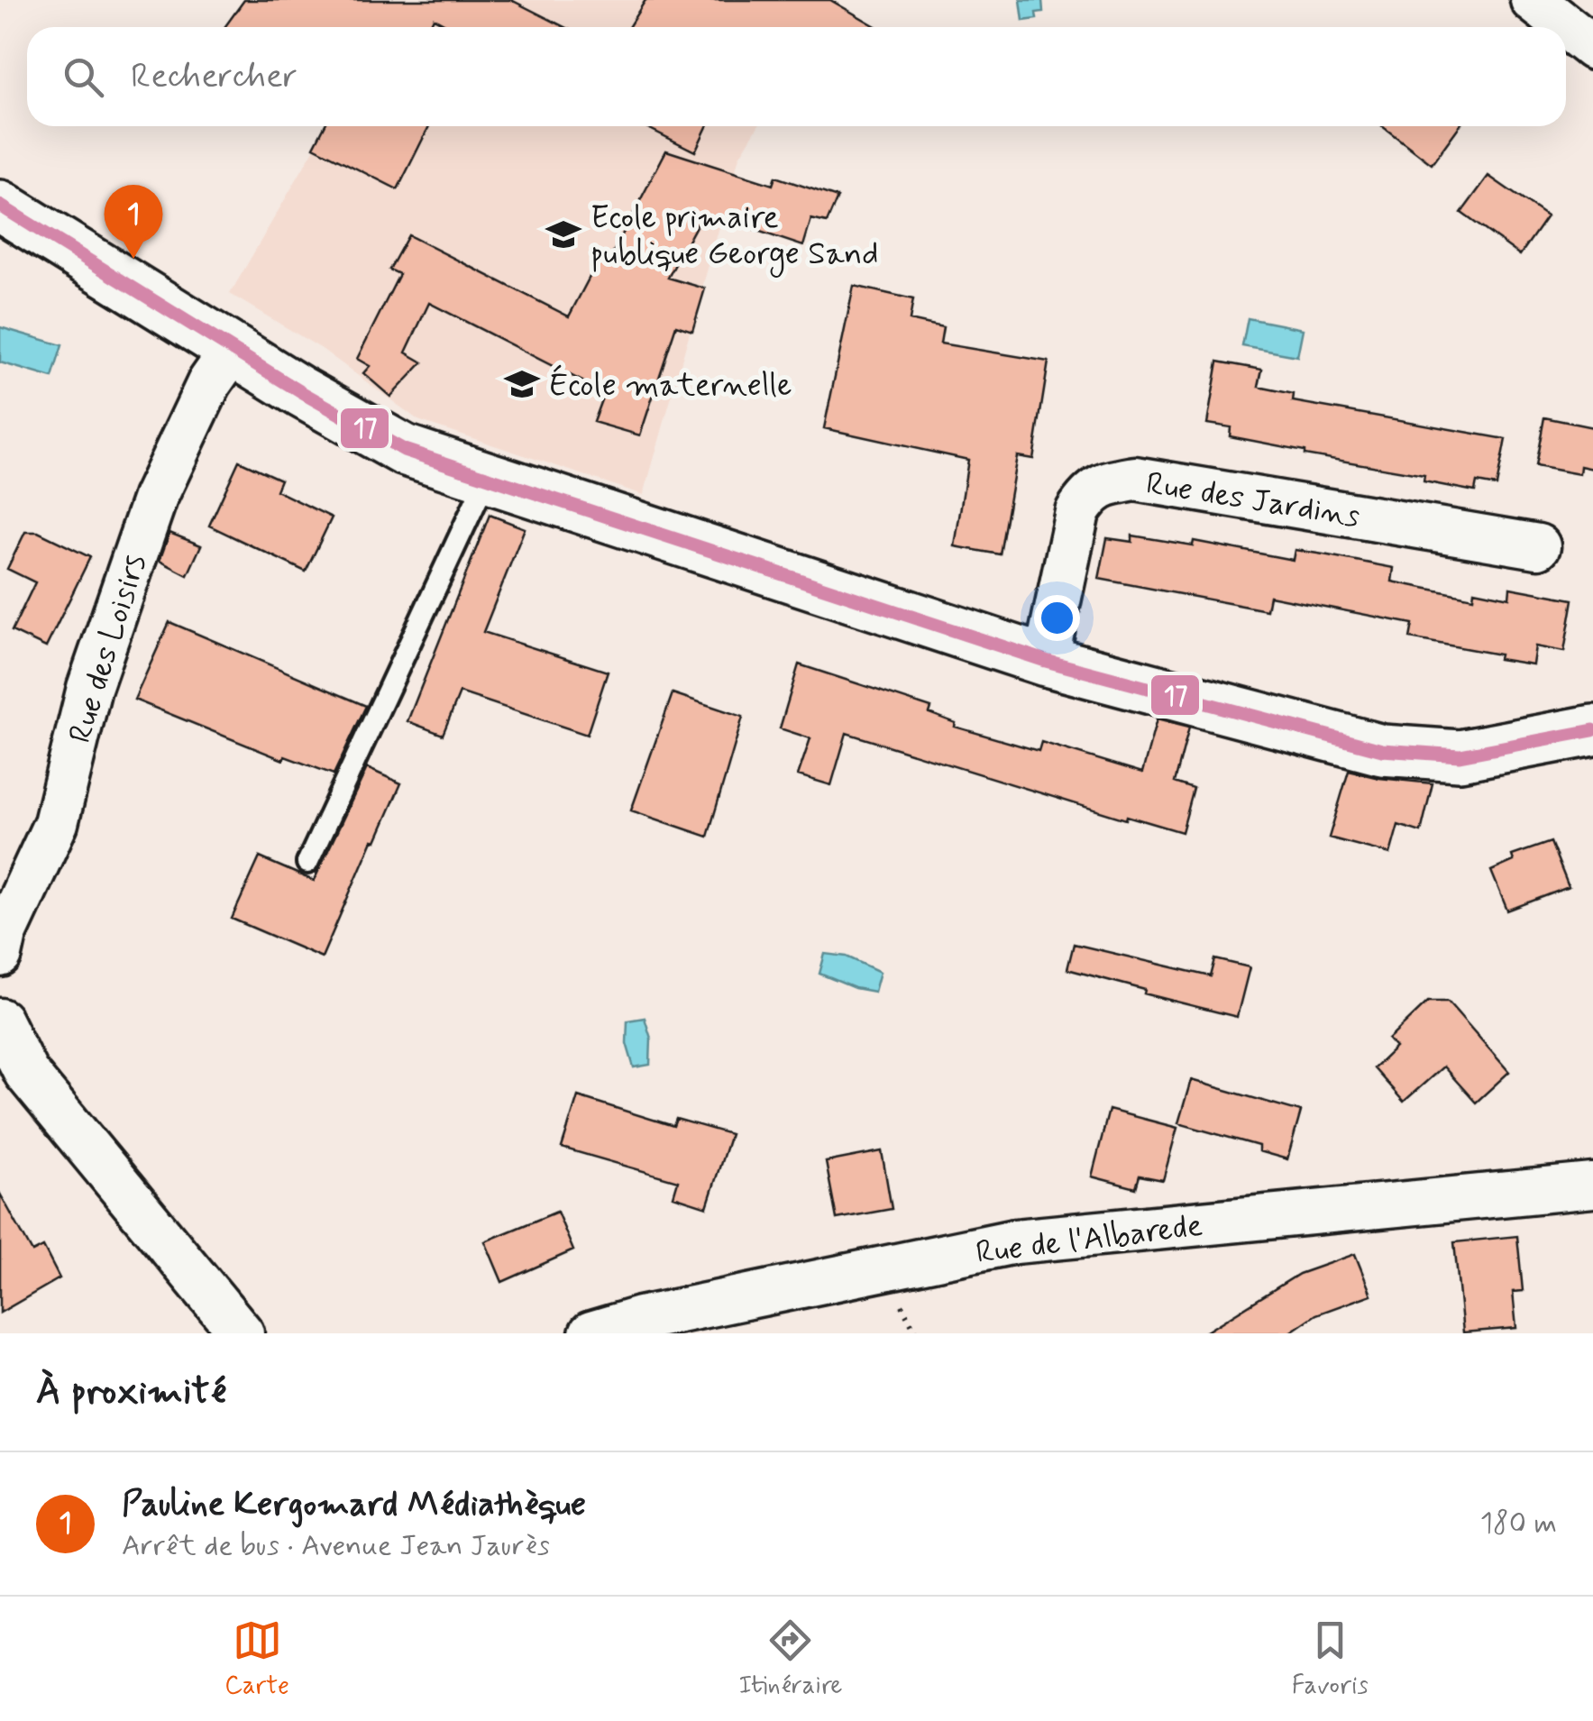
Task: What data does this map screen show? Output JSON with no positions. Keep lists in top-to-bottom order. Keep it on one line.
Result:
{"streets":{"street":["Rue des Jardins","Rue des Loisirs","Rue de l'Albarede"]},"places":{"school or university":["Ecole primaire publique George Sand","École maternelle"]},"lines":["transit line 17"],"page":{"search":"Rechercher","pins":"1","heading":"À proximité","list":[{"mark":"1","name":"Pauline Kergomard Médiathèque","note":"Arrêt de bus · Avenue Jean Jaurès","value":"180 m"}],"nav":["Carte","Itinéraire","Favoris"]}}
